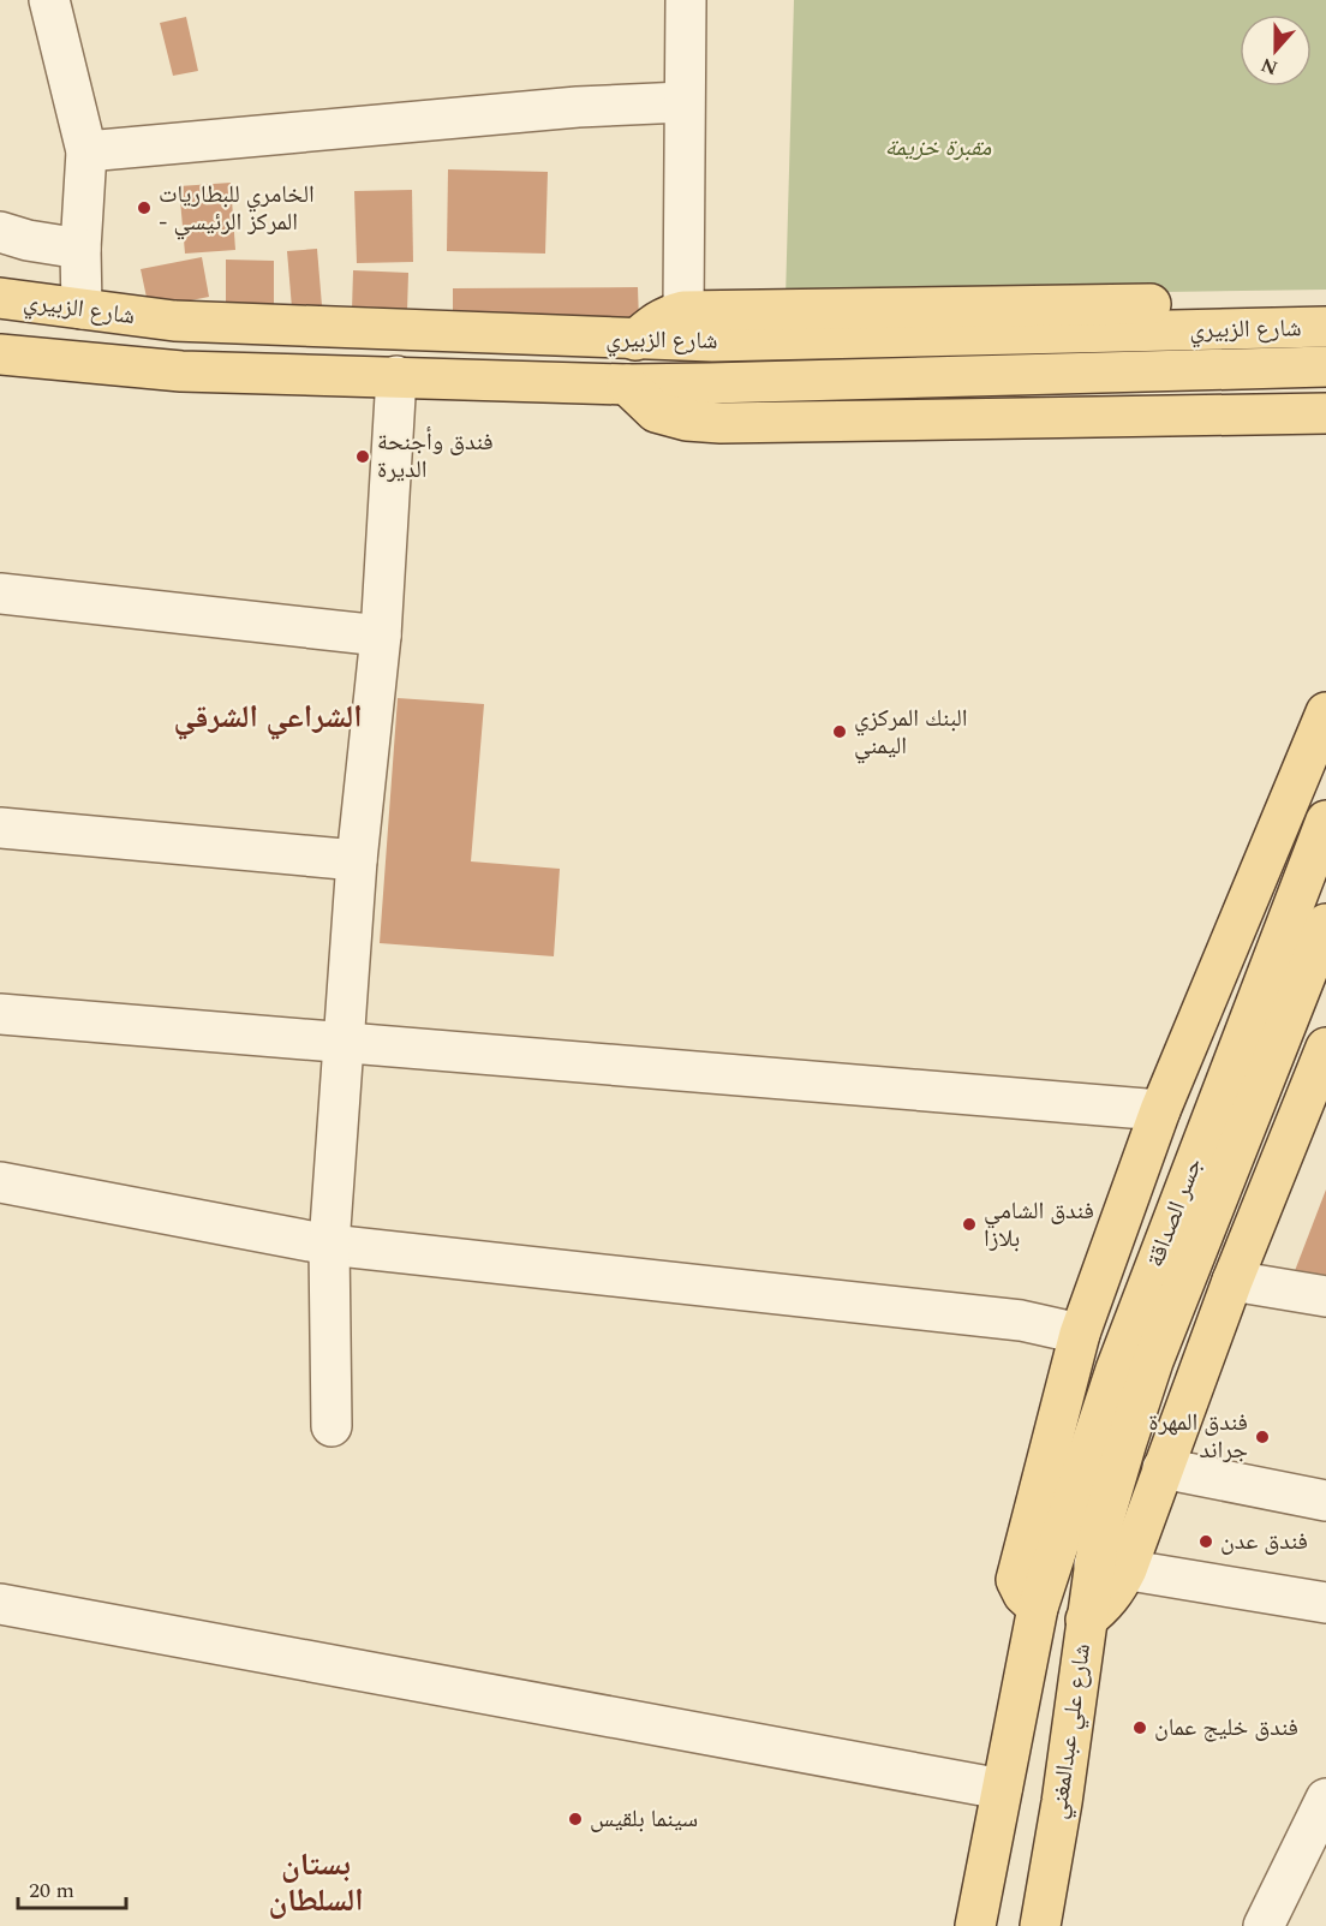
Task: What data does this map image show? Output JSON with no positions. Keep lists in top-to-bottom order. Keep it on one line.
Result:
{"streets":{"main road":["شارع الزبيري","جسر الصداقة","شارع علي عبدالمغني"]},"crossings":[["جسر الصداقة","شارع علي عبدالمغني"]],"districts":["الشراعي الشرقي","بستان السلطان"],"parks":["مقبرة خزيمة"],"places":["الخامري للبطاريات - المركز الرئيسي","فندق وأجنحة الديرة","البنك المركزي اليمني","فندق الشامي بلازا","فندق المهرة جراند","فندق عدن","فندق خليج عمان","سينما بلقيس"],"scale_bar":"20 m","north":"bottom"}
